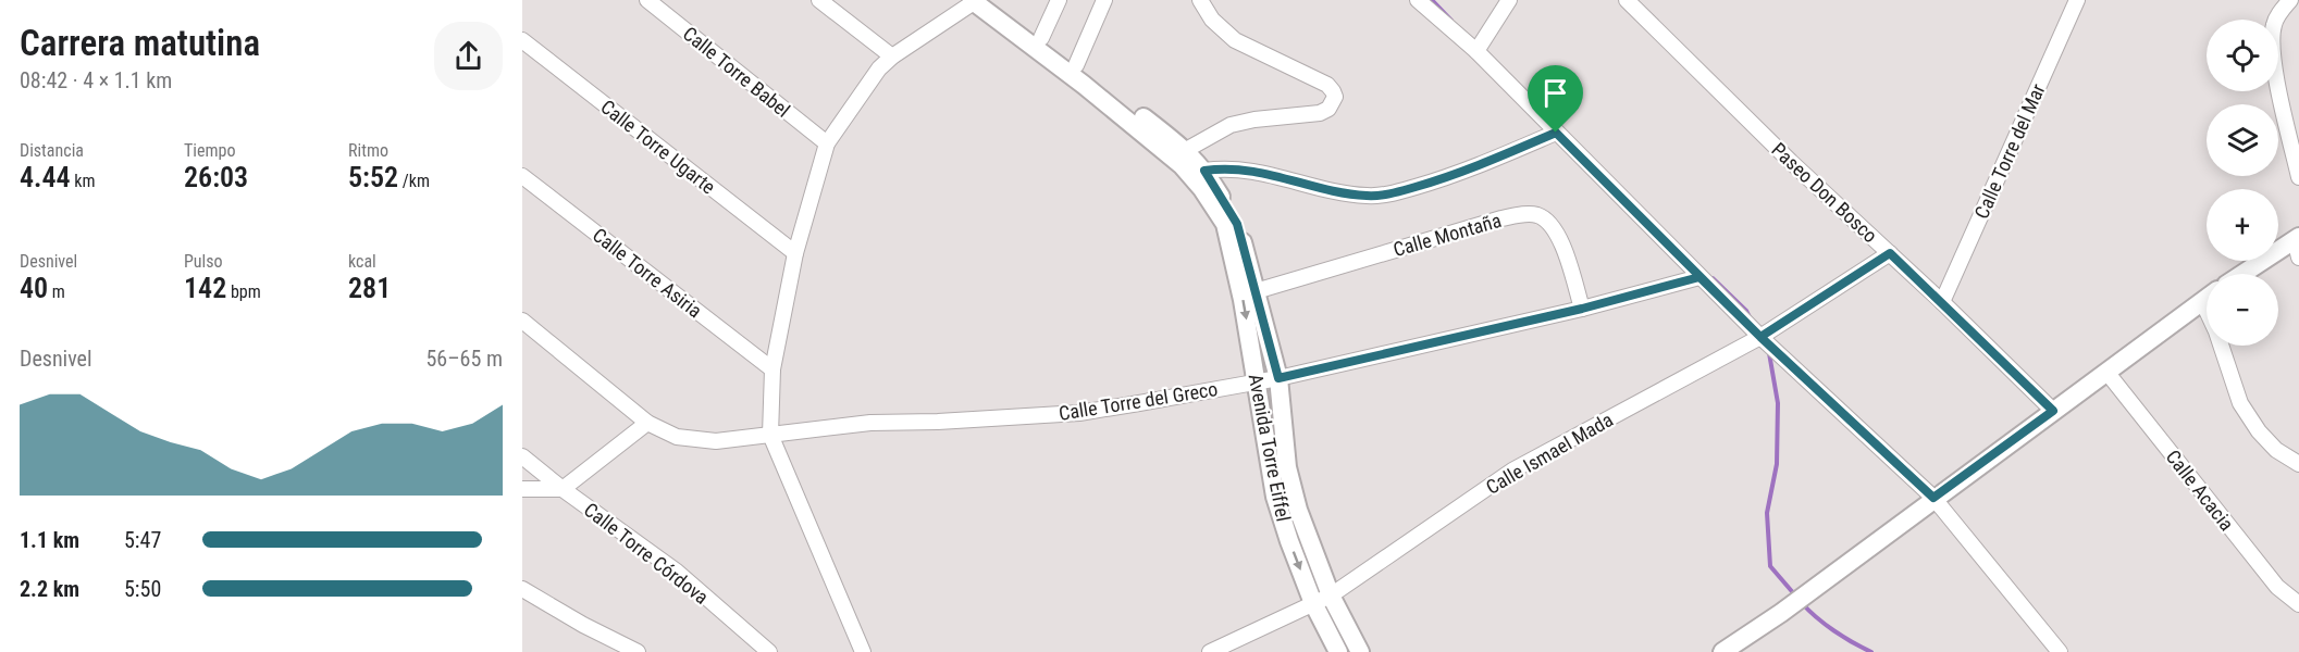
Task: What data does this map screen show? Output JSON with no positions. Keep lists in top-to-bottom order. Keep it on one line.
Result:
{"streets":{"street":["Calle Torre Babel","Calle Torre Ugarte","Calle Torre del Mar","Paseo Don Bosco","Calle Montaña","Calle Torre Asiria","Calle Torre del Greco","Avenida Torre Eiffel","Calle Ismael Mada","Calle Acacia","Calle Torre Córdova"]},"crossings":[["Calle Torre del Mar","Paseo Don Bosco"],["Paseo Don Bosco","Calle Ismael Mada"],["Calle Montaña","Calle Torre del Greco"],["Calle Montaña","Avenida Torre Eiffel"],["Calle Torre del Greco","Avenida Torre Eiffel"],["Avenida Torre Eiffel","Calle Ismael Mada"]],"page":{"heading":["Carrera matutina","08:42 · 4 × 1.1 km"],"map_buttons":["+","−"],"stats":[["Distancia","4.44 km"],["Tiempo","26:03"],["Ritmo","5:52 /km"],["Desnivel","40 m"],["Pulso","142 bpm"],["kcal","281"]],"chart":["Desnivel","56–65 m"],"list":[{"name":"1.1 km","note":"5:47"},{"name":"2.2 km","note":"5:50"}]}}
